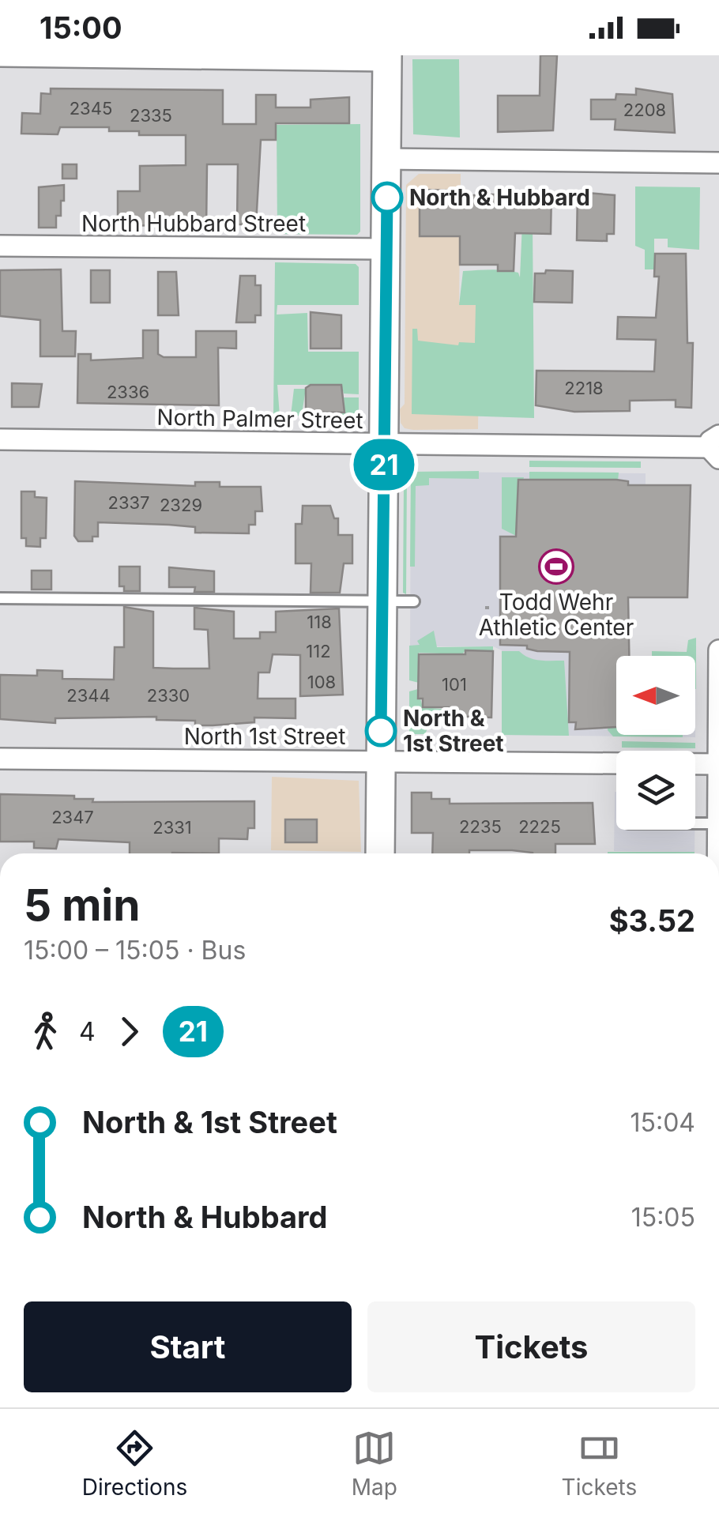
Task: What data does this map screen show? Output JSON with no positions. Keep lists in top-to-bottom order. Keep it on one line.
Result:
{"streets":{"street":["North Hubbard Street","North Palmer Street","North 1st Street"]},"places":{"other":["North & Hubbard","North & 1st Street"],"sports":["Todd Wehr Athletic Center"]},"lines":["bus line 21"],"house_numbers":["2345","2208","2335","2218","2336","2337","2329","118","112","108","101","2344","2330","2347","2235","2225","2331"],"north":"left","page":{"status":"15:00","on_map":"21","heading":["5 min","15:00 – 15:05 · Bus","$3.52"],"legs":["4","21"],"list":[{"name":"North & 1st Street","value":"15:04"},{"name":"North & Hubbard","value":"15:05"}],"buttons":["Start","Tickets"],"tabs":["Directions","Map","Tickets"]}}
